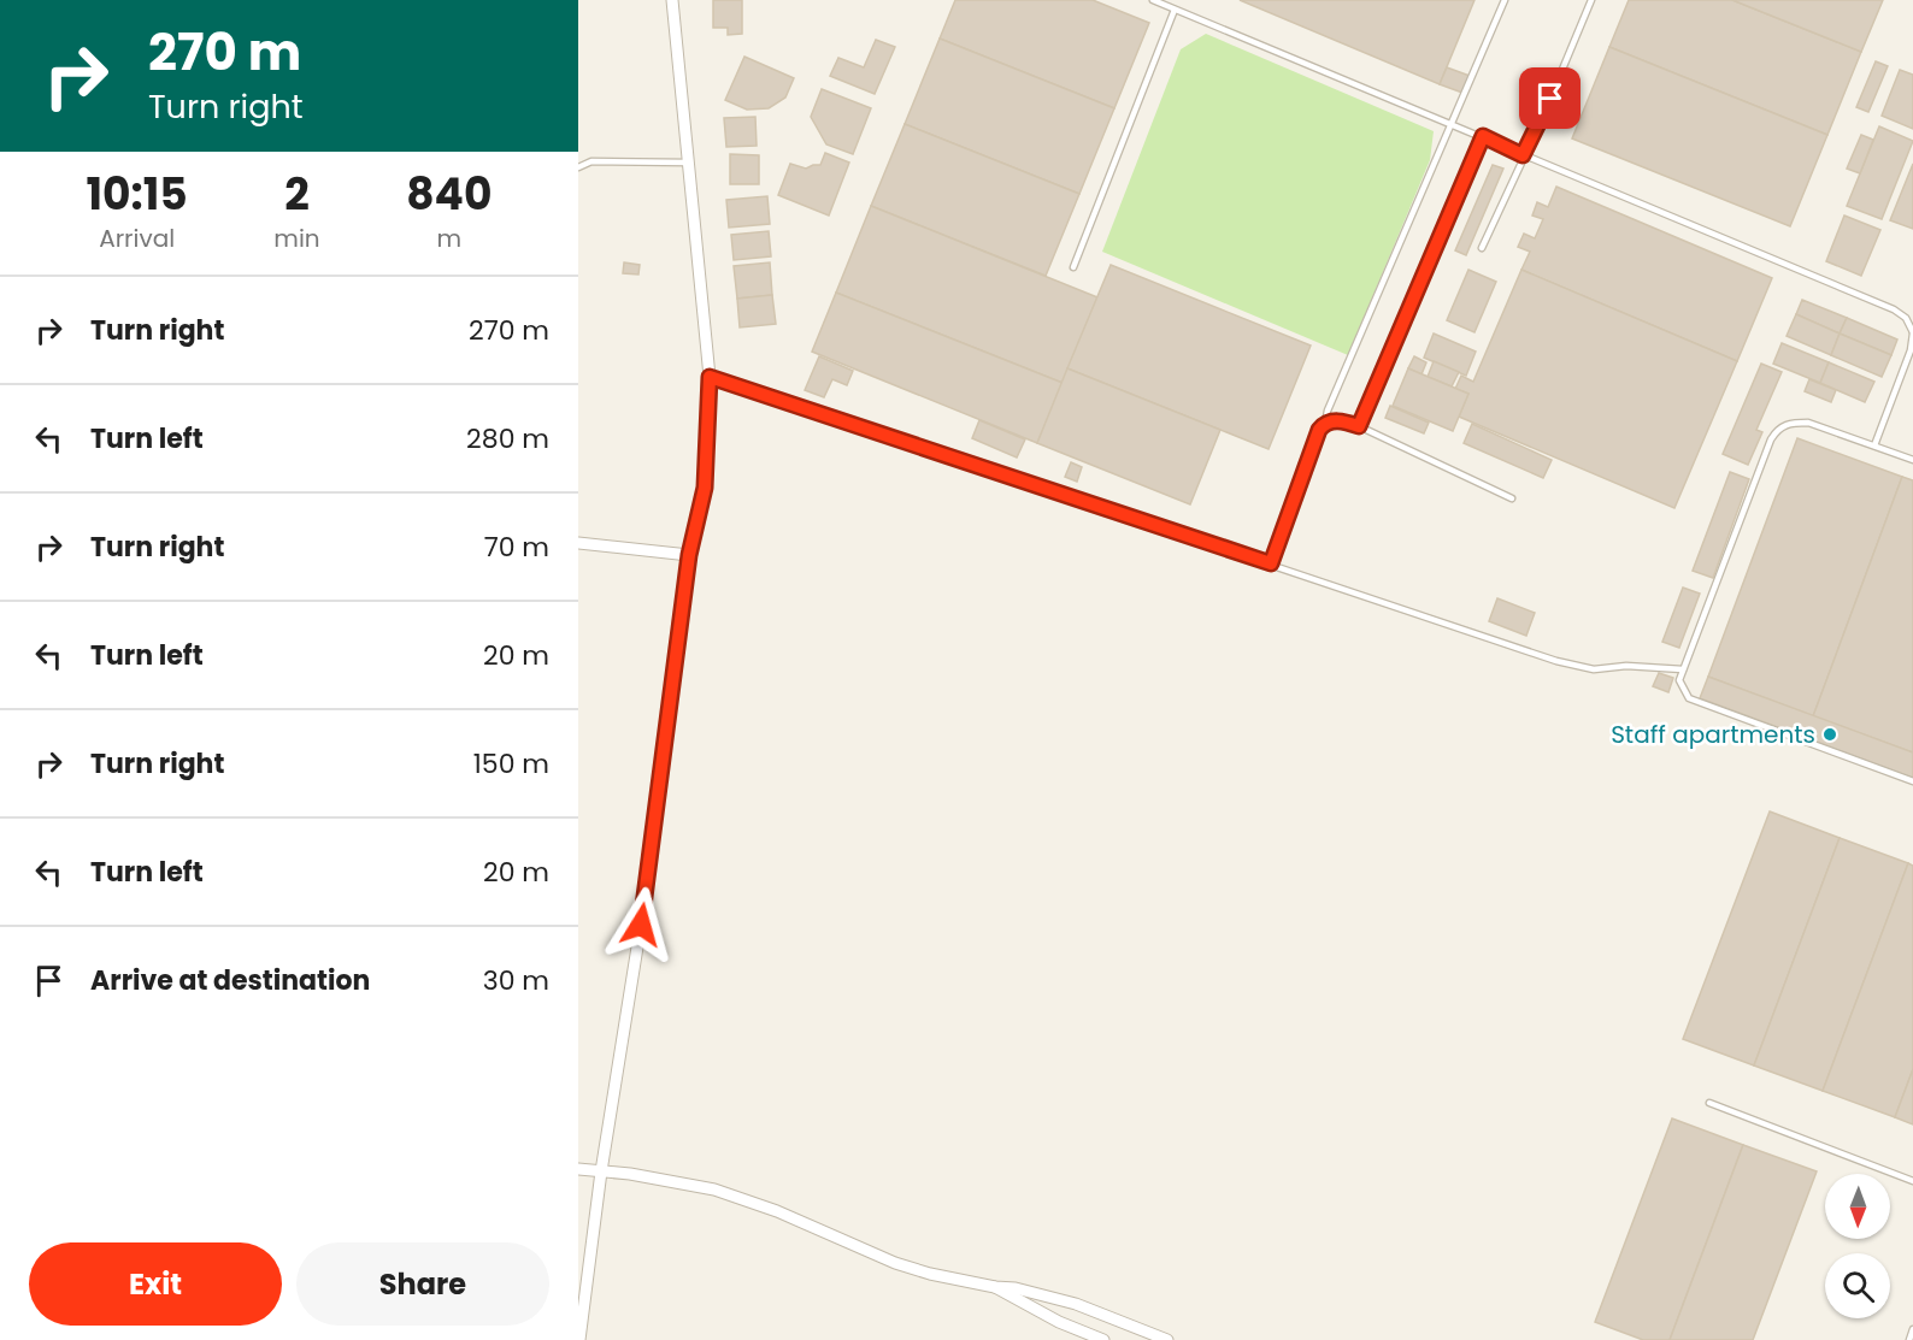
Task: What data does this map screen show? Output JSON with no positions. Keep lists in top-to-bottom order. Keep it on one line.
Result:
{"places":["Staff apartments"],"north":"bottom","page":{"turn":["270 m","Turn right"],"eta":["10:15","Arrival","2","min","840","m"],"list":[{"name":"Turn right","value":"270 m"},{"name":"Turn left","value":"280 m"},{"name":"Turn right","value":"70 m"},{"name":"Turn left","value":"20 m"},{"name":"Turn right","value":"150 m"},{"name":"Turn left","value":"20 m"},{"name":"Arrive at destination","value":"30 m"}],"buttons":["Exit","Share"]}}
